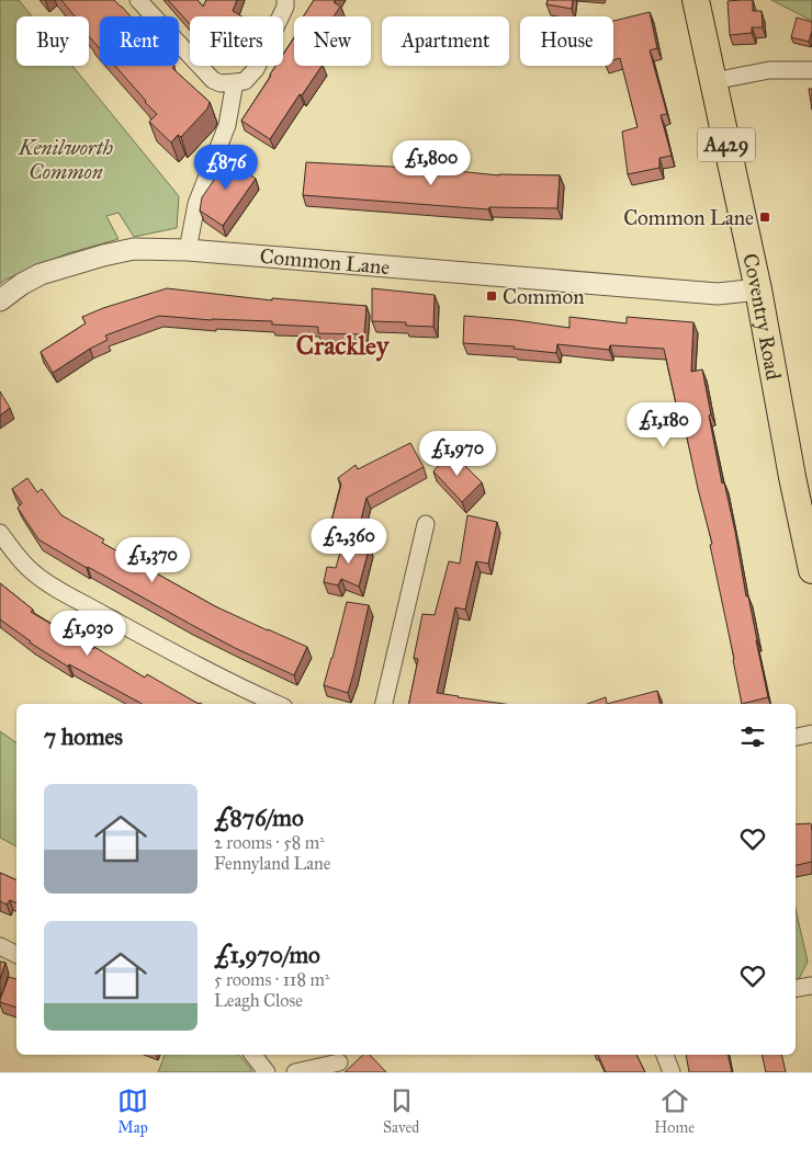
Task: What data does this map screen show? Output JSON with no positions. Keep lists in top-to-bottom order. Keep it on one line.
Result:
{"streets":{"main road":["A429","Coventry Road"],"street":["Common Lane"]},"crossings":[["Common Lane","Coventry Road"]],"districts":["Crackley"],"parks":["Kenilworth Common"],"places":{"transit":["Common Lane","Common"]},"page":{"chip":["Buy","Rent","Filters","New","Apartment","House"],"price":["£1,800","£876","£1,180","£1,970","£2,360","£1,370","£1,030"],"heading":"7 homes","list":[{"name":"£876/mo","note":"2 rooms · 58 m² · Fennyland Lane"},{"name":"£1,970/mo","note":"5 rooms · 118 m² · Leagh Close"}],"tabs":["Map","Saved","Home"]}}
